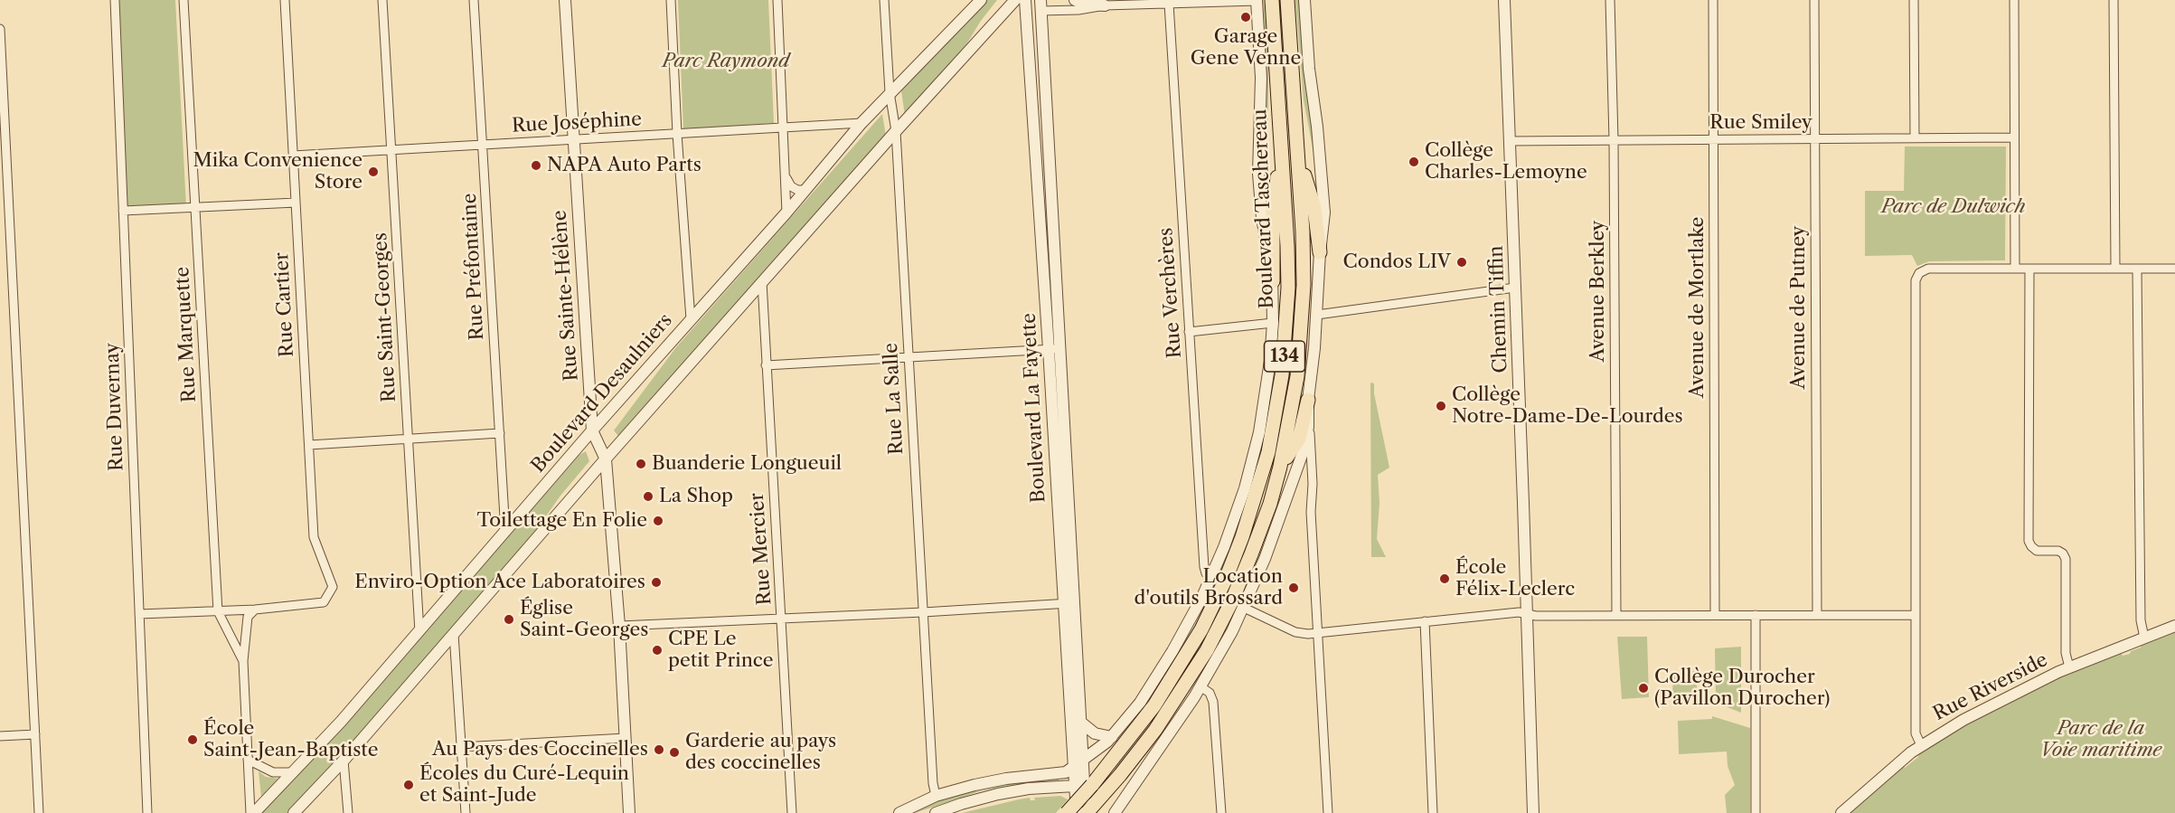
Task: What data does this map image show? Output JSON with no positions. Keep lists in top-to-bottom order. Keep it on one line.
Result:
{"streets":{"highway":["Boulevard Taschereau","134"],"street":["Rue Joséphine","Rue Smiley","Rue Préfontaine","Avenue Berkley","Rue Verchères","Rue Sainte-Hélène","Rue Cartier","Avenue de Mortlake","Avenue de Putney","Chemin Tiffin","Rue Saint-Georges","Rue Marquette","Boulevard Desaulniers","Rue La Salle","Rue Duvernay","Boulevard La Fayette","Rue Mercier","Rue Riverside"]},"crossings":[["Rue Joséphine","Rue Préfontaine"],["Rue Joséphine","Rue Sainte-Hélène"],["Rue Joséphine","Rue Cartier"],["Rue Joséphine","Rue Saint-Georges"],["Rue Joséphine","Boulevard Desaulniers"],["Rue Smiley","Avenue Berkley"],["Rue Smiley","Avenue de Mortlake"],["Rue Smiley","Avenue de Putney"],["Rue Smiley","Chemin Tiffin"],["Boulevard Taschereau","Rue Verchères"],["Boulevard Taschereau","Boulevard La Fayette"],["Rue Préfontaine","Boulevard Desaulniers"],["Rue Sainte-Hélène","Boulevard Desaulniers"],["Rue Cartier","Rue Marquette"],["Rue Saint-Georges","Boulevard Desaulniers"],["Rue Marquette","Boulevard Desaulniers"],["Boulevard Desaulniers","Rue La Salle"]],"parks":["Parc Raymond","Parc de Dulwich","Parc de la Voie maritime"],"places":["Garage Gene Venne","Collège Charles-Lemoyne","NAPA Auto Parts","Mika Convenience Store","Condos LIV","Collège Notre-Dame-De-Lourdes","Buanderie Longueuil","La Shop","Toilettage En Folie","École Félix-Leclerc","Enviro-Option Ace Laboratoires","Location d'outils Brossard","Église Saint-Georges","CPE Le petit Prince","Collège Durocher (Pavillon Durocher)","École Saint-Jean-Baptiste","Au Pays des Coccinelles","Garderie au pays des coccinelles","Écoles du Curé-Lequin et Saint-Jude"]}
